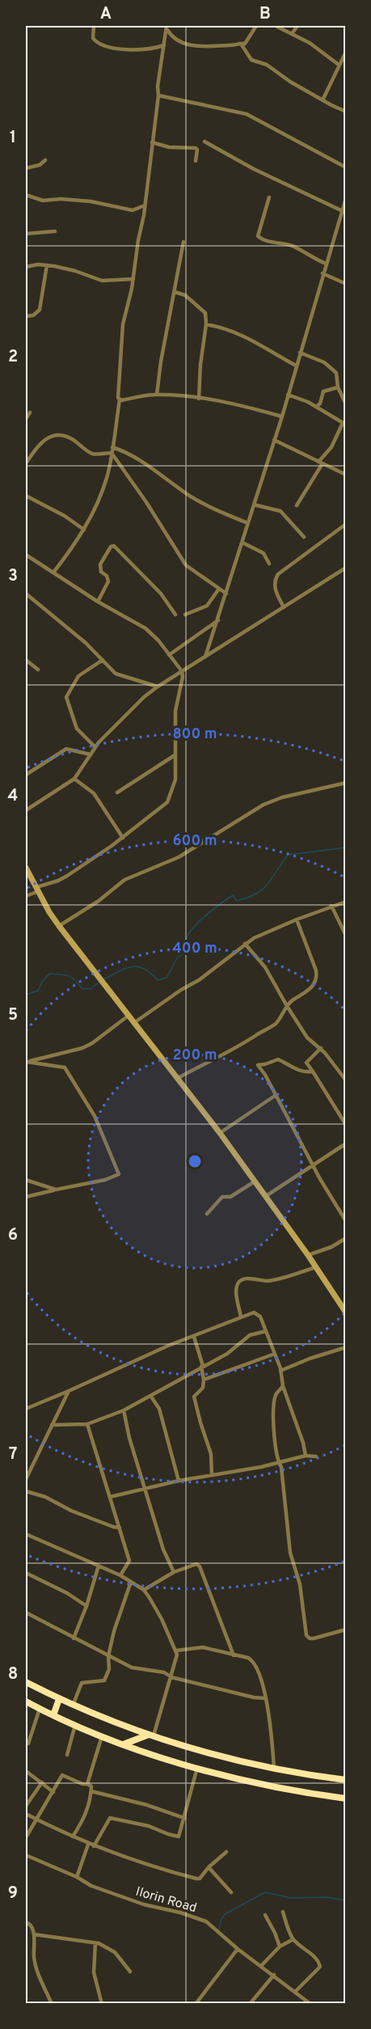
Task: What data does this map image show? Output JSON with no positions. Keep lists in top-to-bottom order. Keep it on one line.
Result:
{"streets":{"street":["Ilorin Road"]},"grid":{"columns":["A","B"],"rows":["1","2","3","4","5","6","7","8","9"]},"rings":["800 m","600 m","400 m","200 m"]}
